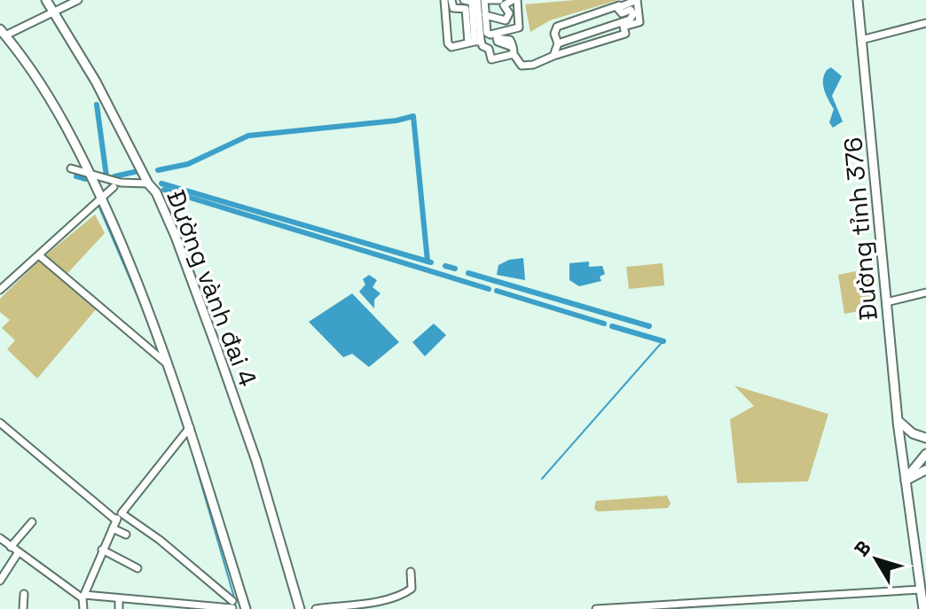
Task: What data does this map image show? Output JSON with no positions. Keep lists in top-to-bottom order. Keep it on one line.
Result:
{"streets":{"main road":["Đường tỉnh 376","Đường vành đai 4"]},"north":"top left"}
